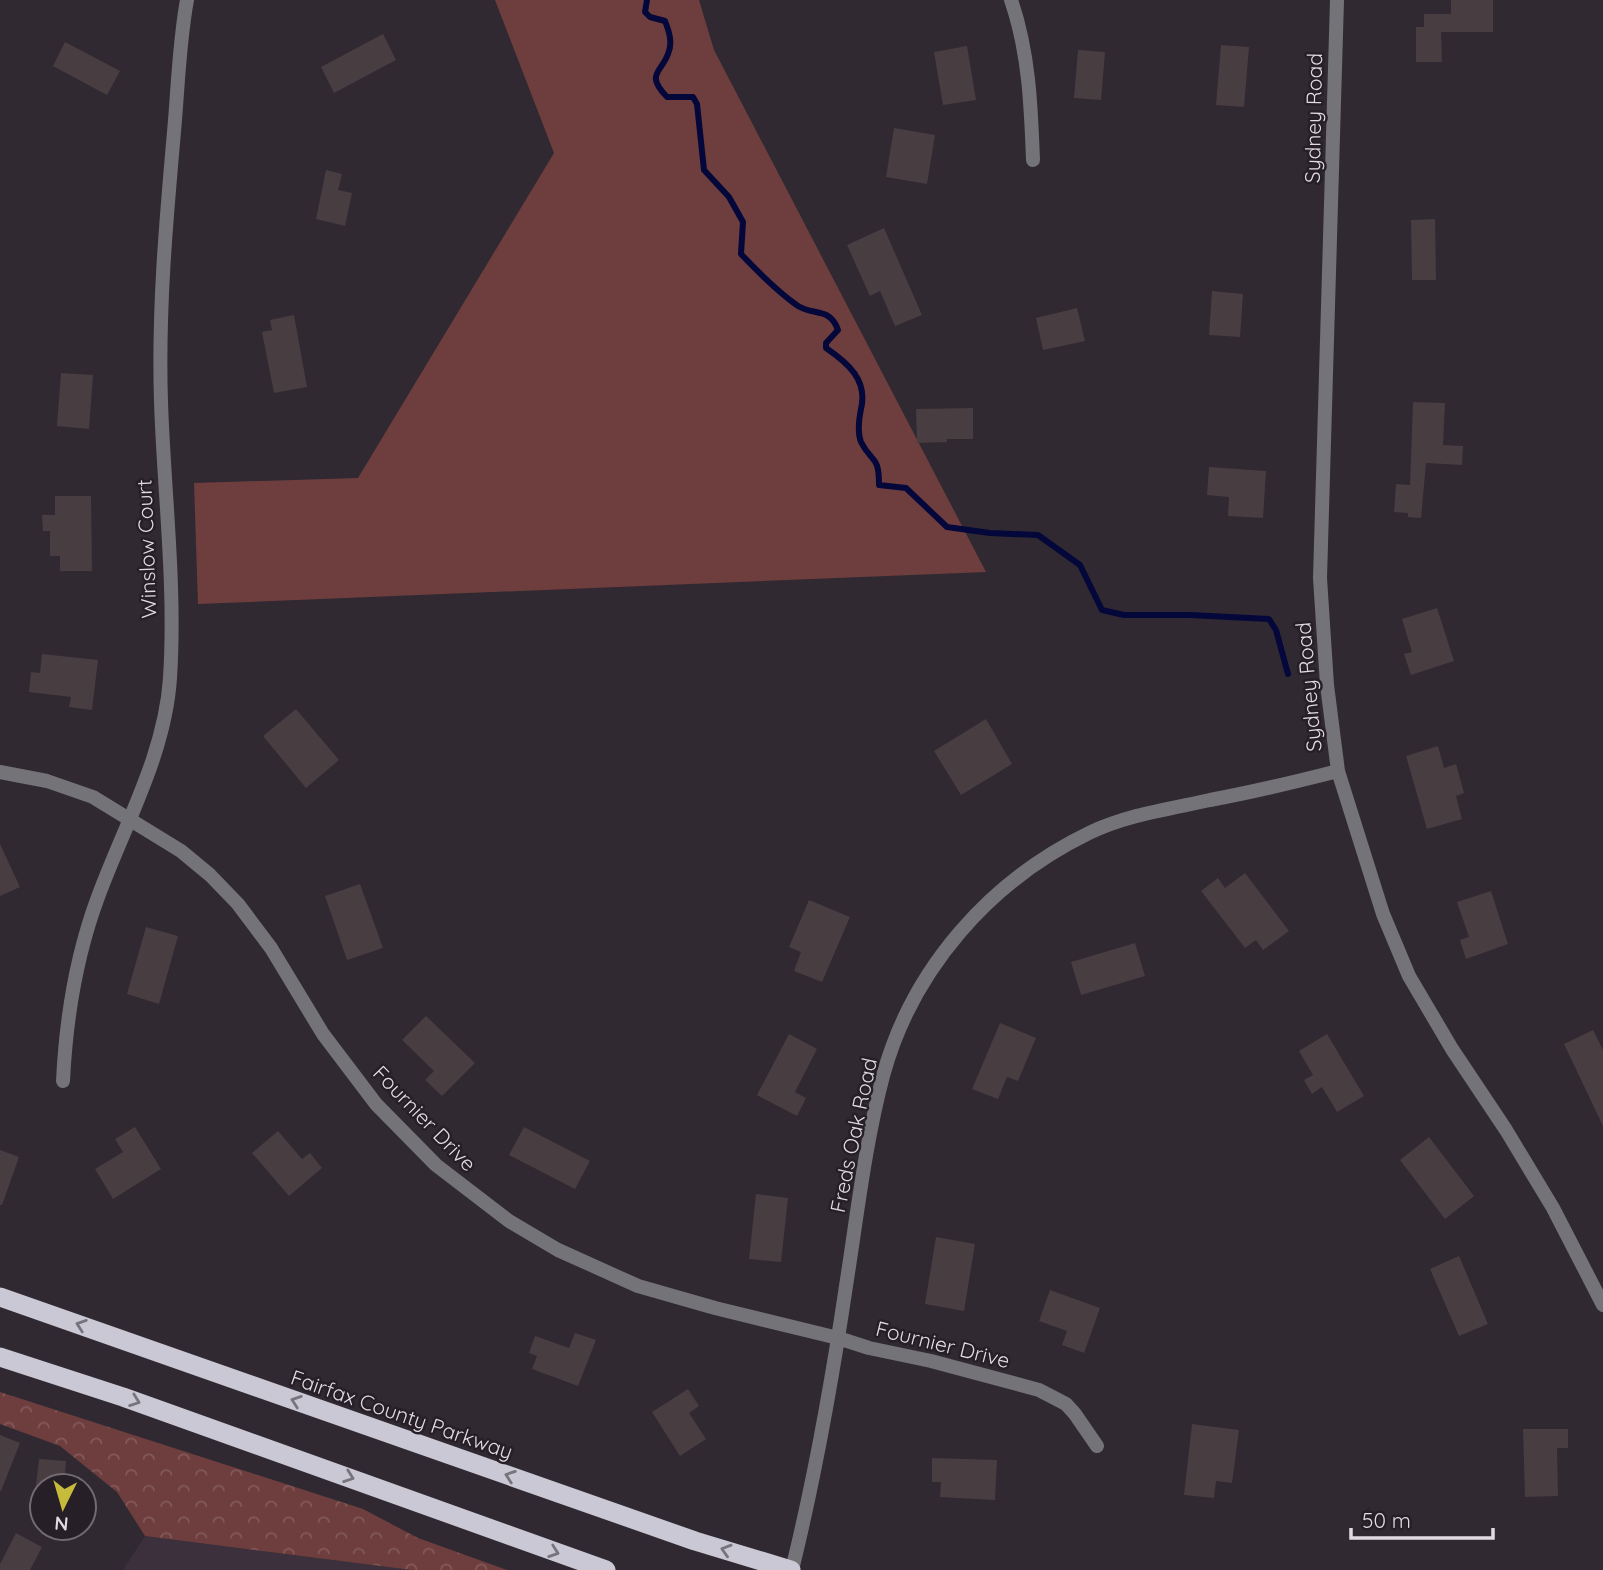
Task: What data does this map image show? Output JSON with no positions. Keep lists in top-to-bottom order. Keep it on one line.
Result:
{"streets":{"highway":["Fairfax County Parkway"],"street":["Sydney Road","Winslow Court","Fournier Drive","Freds Oak Road"]},"crossings":[["Sydney Road","Freds Oak Road"],["Winslow Court","Fournier Drive"],["Fournier Drive","Freds Oak Road"],["Freds Oak Road","Fairfax County Parkway"]],"scale_bar":"50 m","north":"bottom"}
